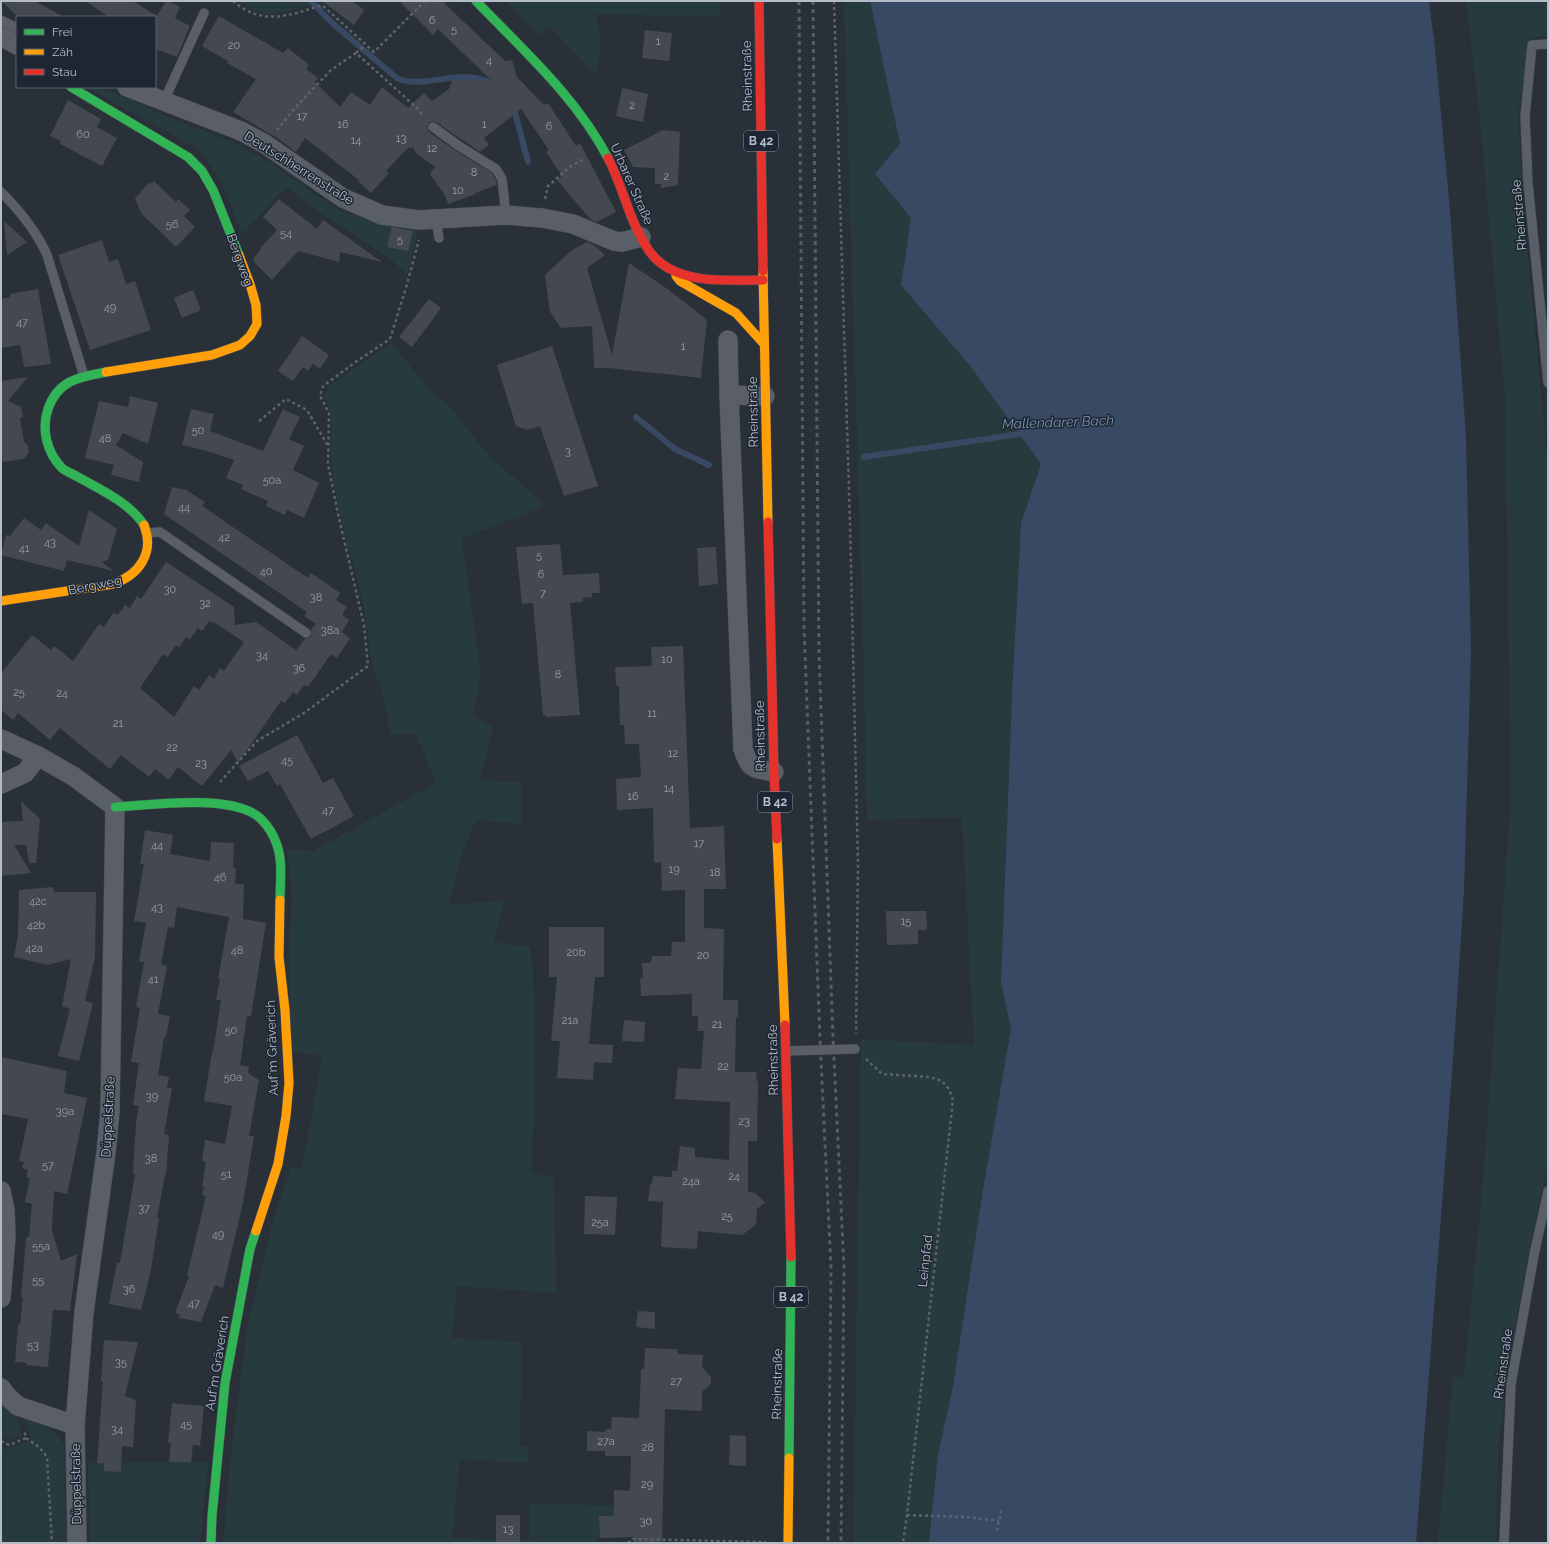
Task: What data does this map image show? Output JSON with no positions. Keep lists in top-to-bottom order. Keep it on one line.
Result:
{"streets":{"street":["Rheinstraße","B 42","Deutschherrenstraße","Urbarer Straße","Bergweg","Auf'm Gräverich","Düppelstraße"],"path":["Leinpfad"]},"crossings":[["Rheinstraße","Urbarer Straße"],["Deutschherrenstraße","Urbarer Straße"],["Auf'm Gräverich","Düppelstraße"]],"water":["Mallendarer Bach"],"house_numbers":["6","5","1","20","4","2","17","16","1","6","60","13","14","12","8","2","10","56","54","5","49","47","1","50","48","3","50a","44","42","43","41","5","40","6","30","7","38","32","38a","34","10","36","8","25","24","11","21","22","12","45","23","14","16","47","17","44","19","18","46","42c","43","15","42b","42a","48","20b","20","41","21a","21","50","22","50a","39","39a","23","38","57","51","24","24a","37","25","25a","49","55a","55","36","47","53","35","27","45","34","27a","28","29","30","13"],"legend":["Frei","Zäh","Stau"]}
